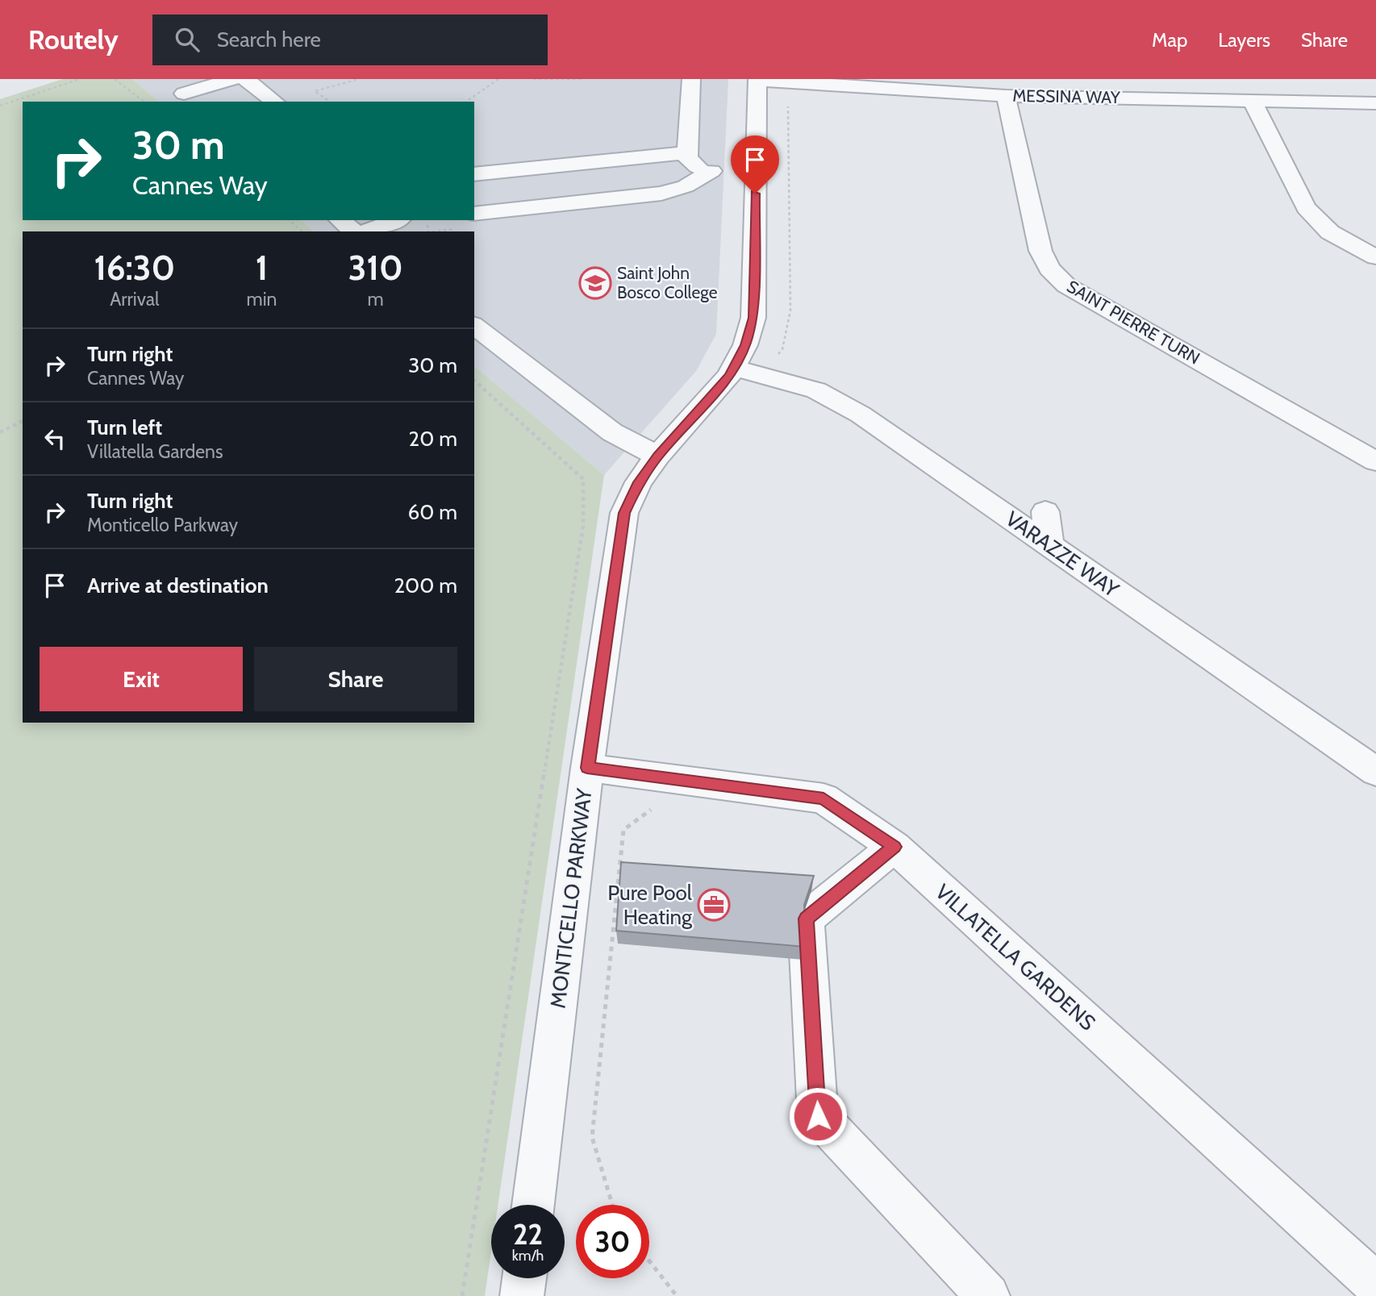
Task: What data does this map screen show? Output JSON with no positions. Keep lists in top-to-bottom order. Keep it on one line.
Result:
{"streets":{"street":["MESSINA WAY","SAINT PIERRE TURN","VARAZZE WAY","MONTICELLO PARKWAY","VILLATELLA GARDENS"]},"crossings":[["MESSINA WAY","SAINT PIERRE TURN"],["MESSINA WAY","MONTICELLO PARKWAY"],["VARAZZE WAY","MONTICELLO PARKWAY"],["MONTICELLO PARKWAY","VILLATELLA GARDENS"]],"places":{"school or university":["Saint John Bosco College"],"office":["Pure Pool Heating"]},"page":{"header":"Routely","search":"Search here","nav":["Map","Layers","Share"],"turn":["30 m","Cannes Way"],"eta":["16:30","Arrival","1","min","310","m"],"list":[{"name":"Turn right","note":"Cannes Way","value":"30 m"},{"name":"Turn left","note":"Villatella Gardens","value":"20 m"},{"name":"Turn right","note":"Monticello Parkway","value":"60 m"},{"name":"Arrive at destination","value":"200 m"}],"buttons":["Exit","Share"],"speed":"22 km/h","limit":"30"}}
